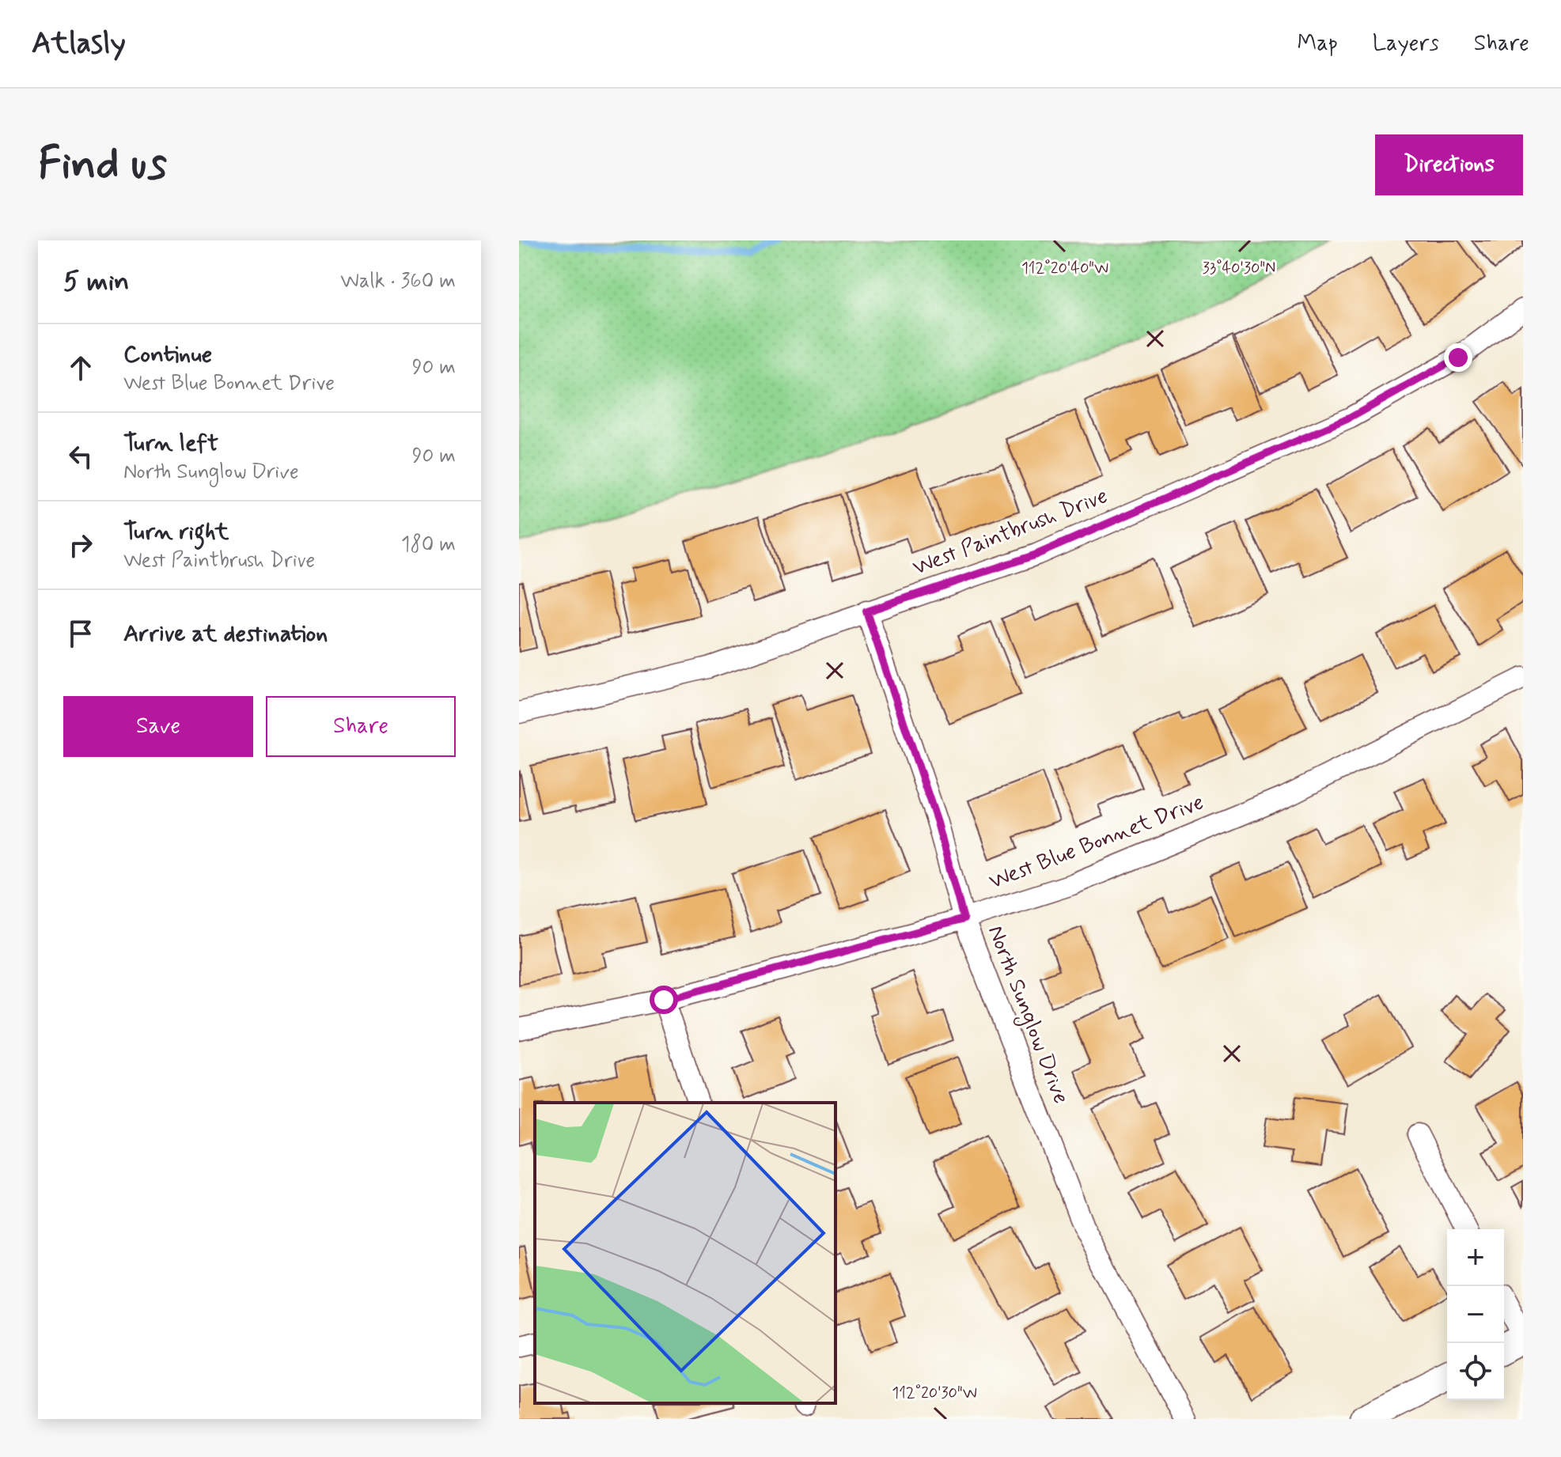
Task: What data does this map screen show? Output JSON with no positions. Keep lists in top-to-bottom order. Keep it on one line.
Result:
{"streets":{"street":["West Paintbrush Drive","West Blue Bonnet Drive","North Sunglow Drive"]},"crossings":[["West Paintbrush Drive","North Sunglow Drive"],["West Blue Bonnet Drive","North Sunglow Drive"]],"page":{"header":"Atlasly","nav":["Map","Layers","Share"],"buttons":["Directions",["Save","Share"]],"title":"Find us","heading":["5 min","Walk · 360 m"],"list":[["Continue","West Blue Bonnet Drive","90 m"],["Turn left","North Sunglow Drive","90 m"],["Turn right","West Paintbrush Drive","180 m"],"Arrive at destination"],"map_buttons":["+","−"]},"coordinates":["112°20'40\"W","33°40'30\"N","112°20'30\"W"]}
